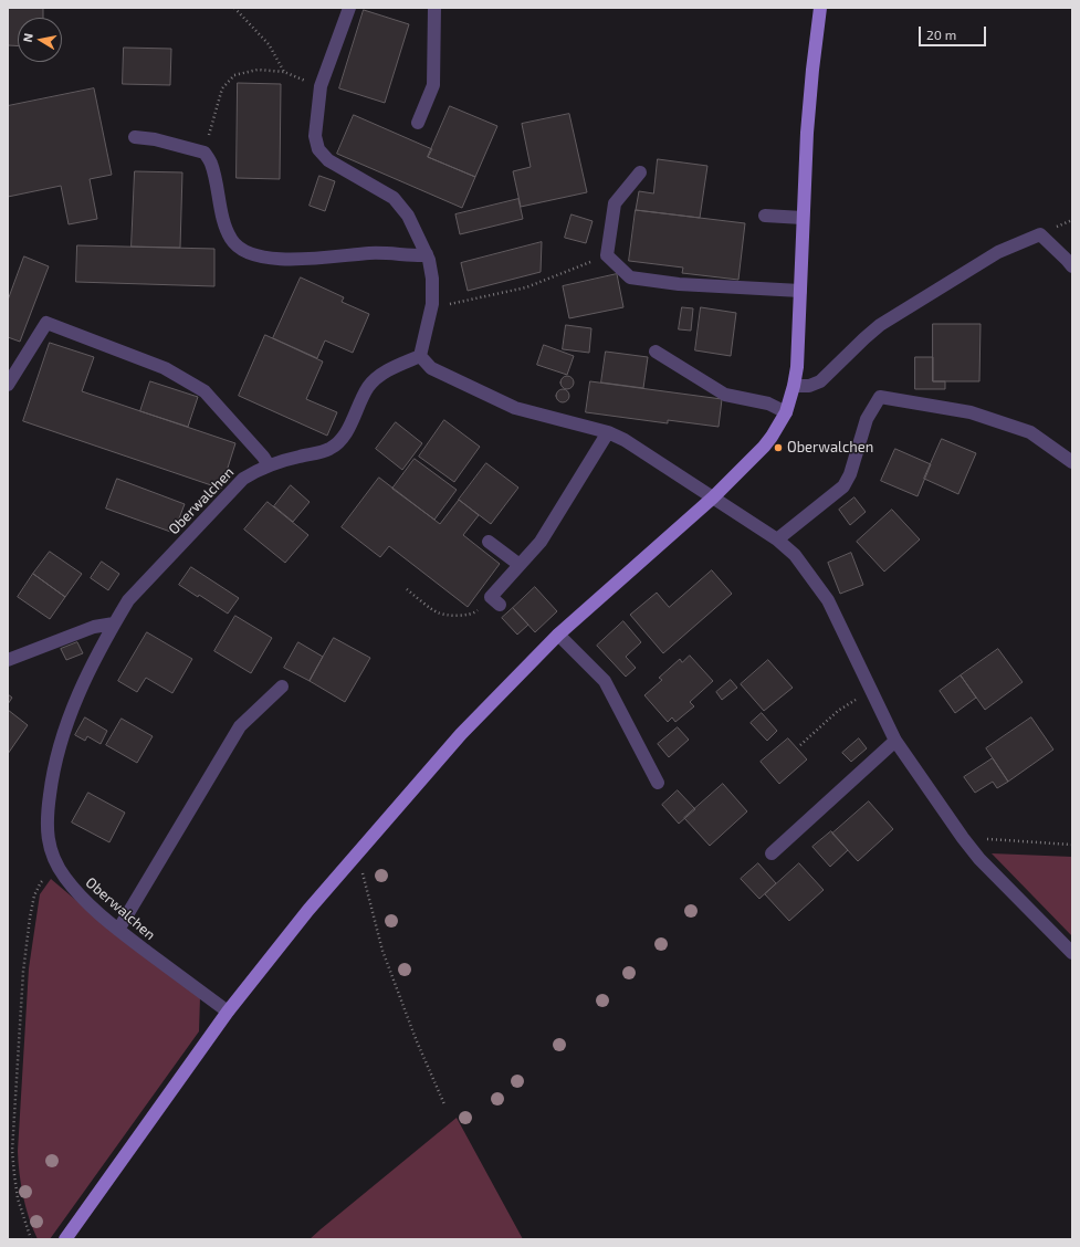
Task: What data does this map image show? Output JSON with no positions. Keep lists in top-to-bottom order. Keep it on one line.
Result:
{"streets":{"street":["Oberwalchen"]},"places":["Oberwalchen"],"scale_bar":"20 m","north":"left"}
